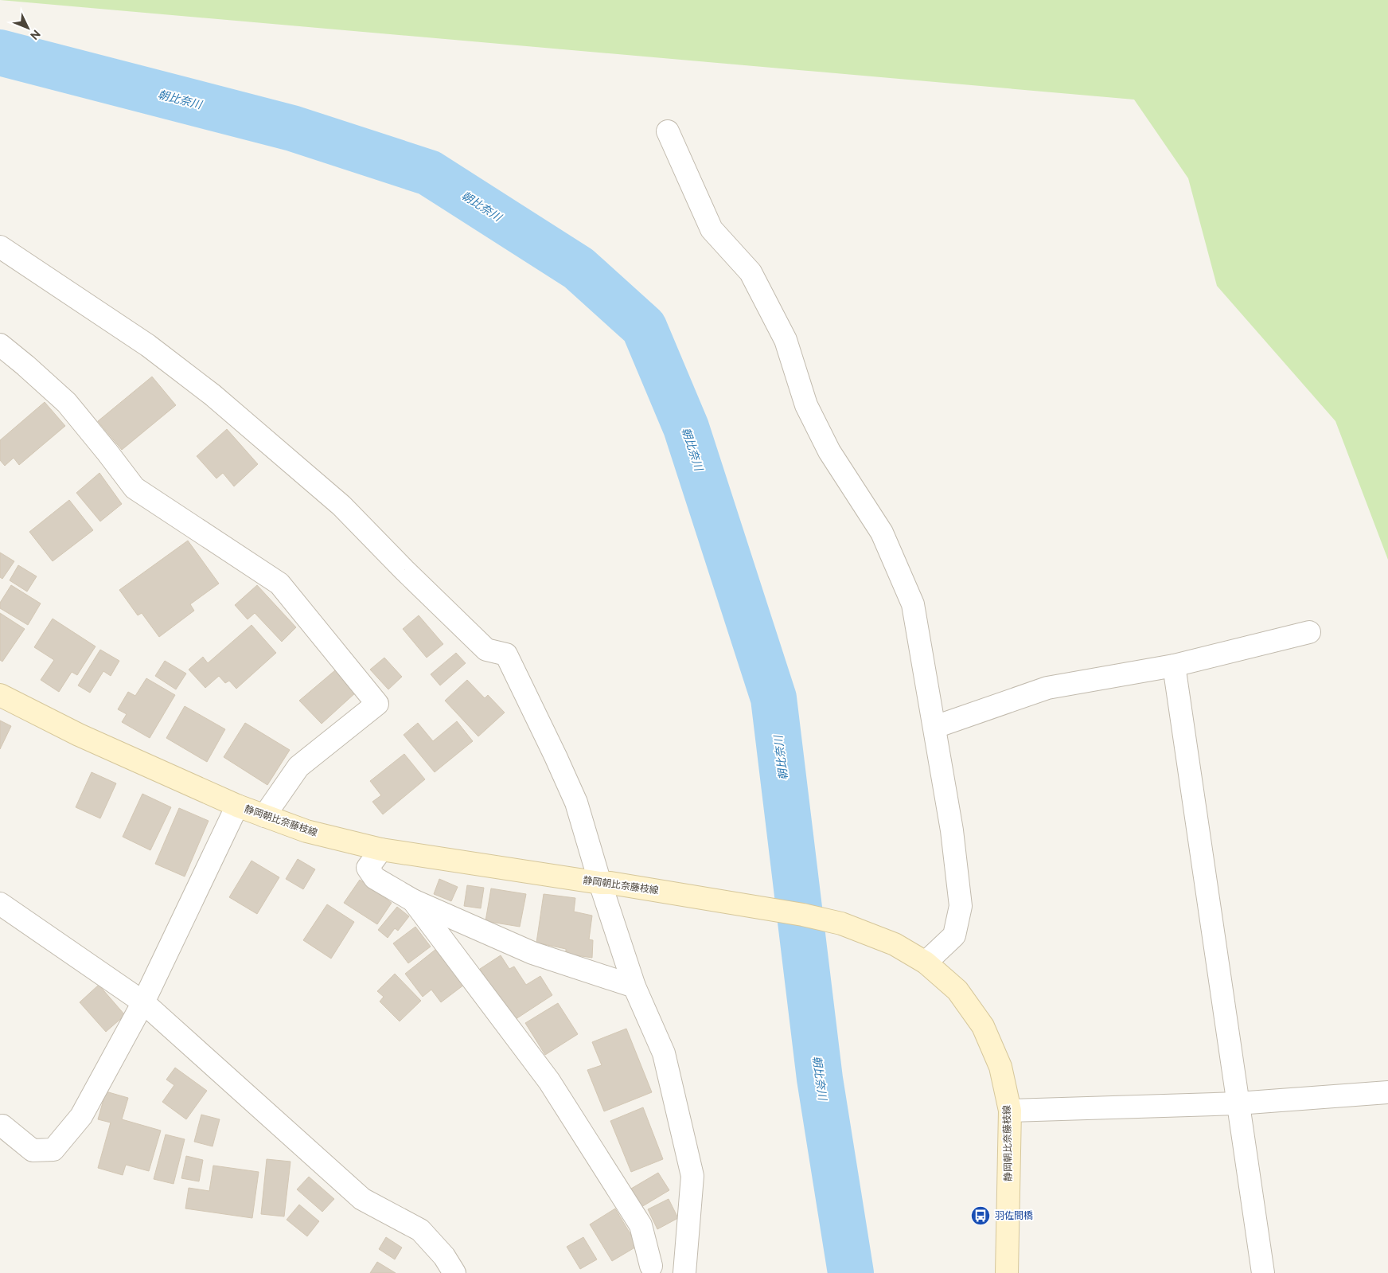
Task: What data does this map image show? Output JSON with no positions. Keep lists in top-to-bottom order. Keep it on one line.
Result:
{"streets":{"main road":["静岡朝比奈藤枝線"]},"water":["朝比奈川"],"places":{"bus stop":["羽佐間橋"]},"north":"bottom right"}
